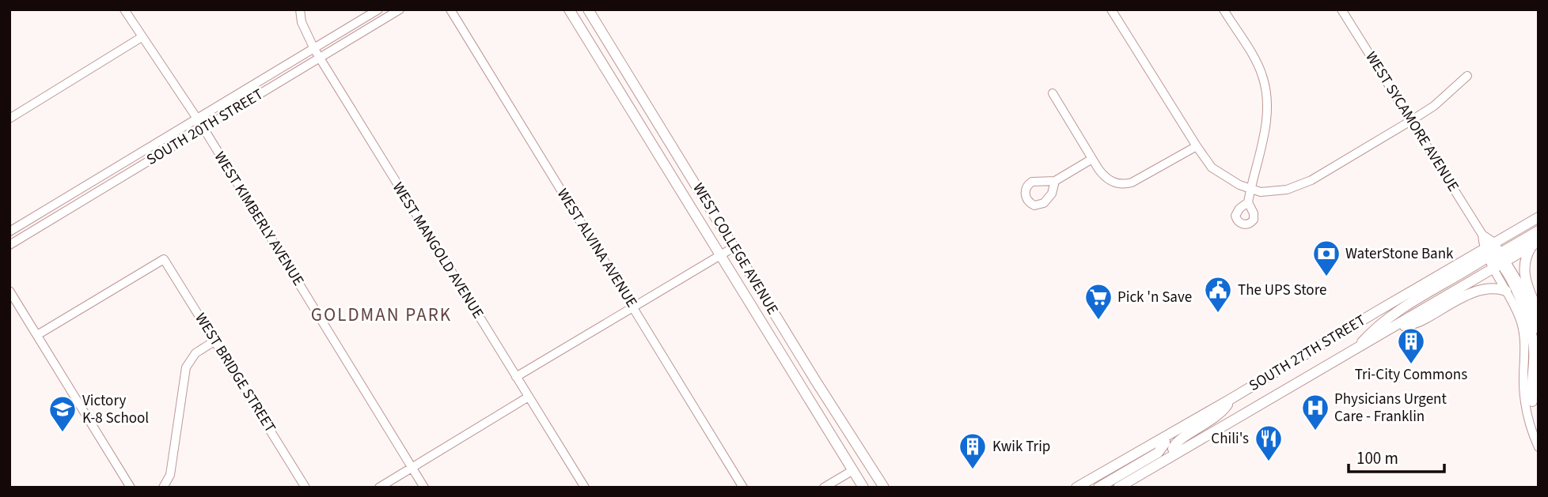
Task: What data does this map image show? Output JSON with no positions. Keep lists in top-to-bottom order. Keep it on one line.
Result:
{"streets":{"main road":["WEST COLLEGE AVENUE","SOUTH 27TH STREET"],"street":["WEST SYCAMORE AVENUE","SOUTH 20TH STREET","WEST KIMBERLY AVENUE","WEST ALVINA AVENUE","WEST MANGOLD AVENUE","WEST BRIDGE STREET"]},"crossings":[["WEST SYCAMORE AVENUE","SOUTH 27TH STREET"],["SOUTH 20TH STREET","WEST KIMBERLY AVENUE"],["SOUTH 20TH STREET","WEST MANGOLD AVENUE"]],"districts":["GOLDMAN PARK"],"places":{"bank":["WaterStone Bank"],"public building":["The UPS Store"],"supermarket":["Pick 'n Save"],"building":["Tri-City Commons","Kwik Trip"],"hospital":["Physicians Urgent Care - Franklin"],"school or university":["Victory K-8 School"],"restaurant":["Chili's"]},"scale_bar":"100 m"}
